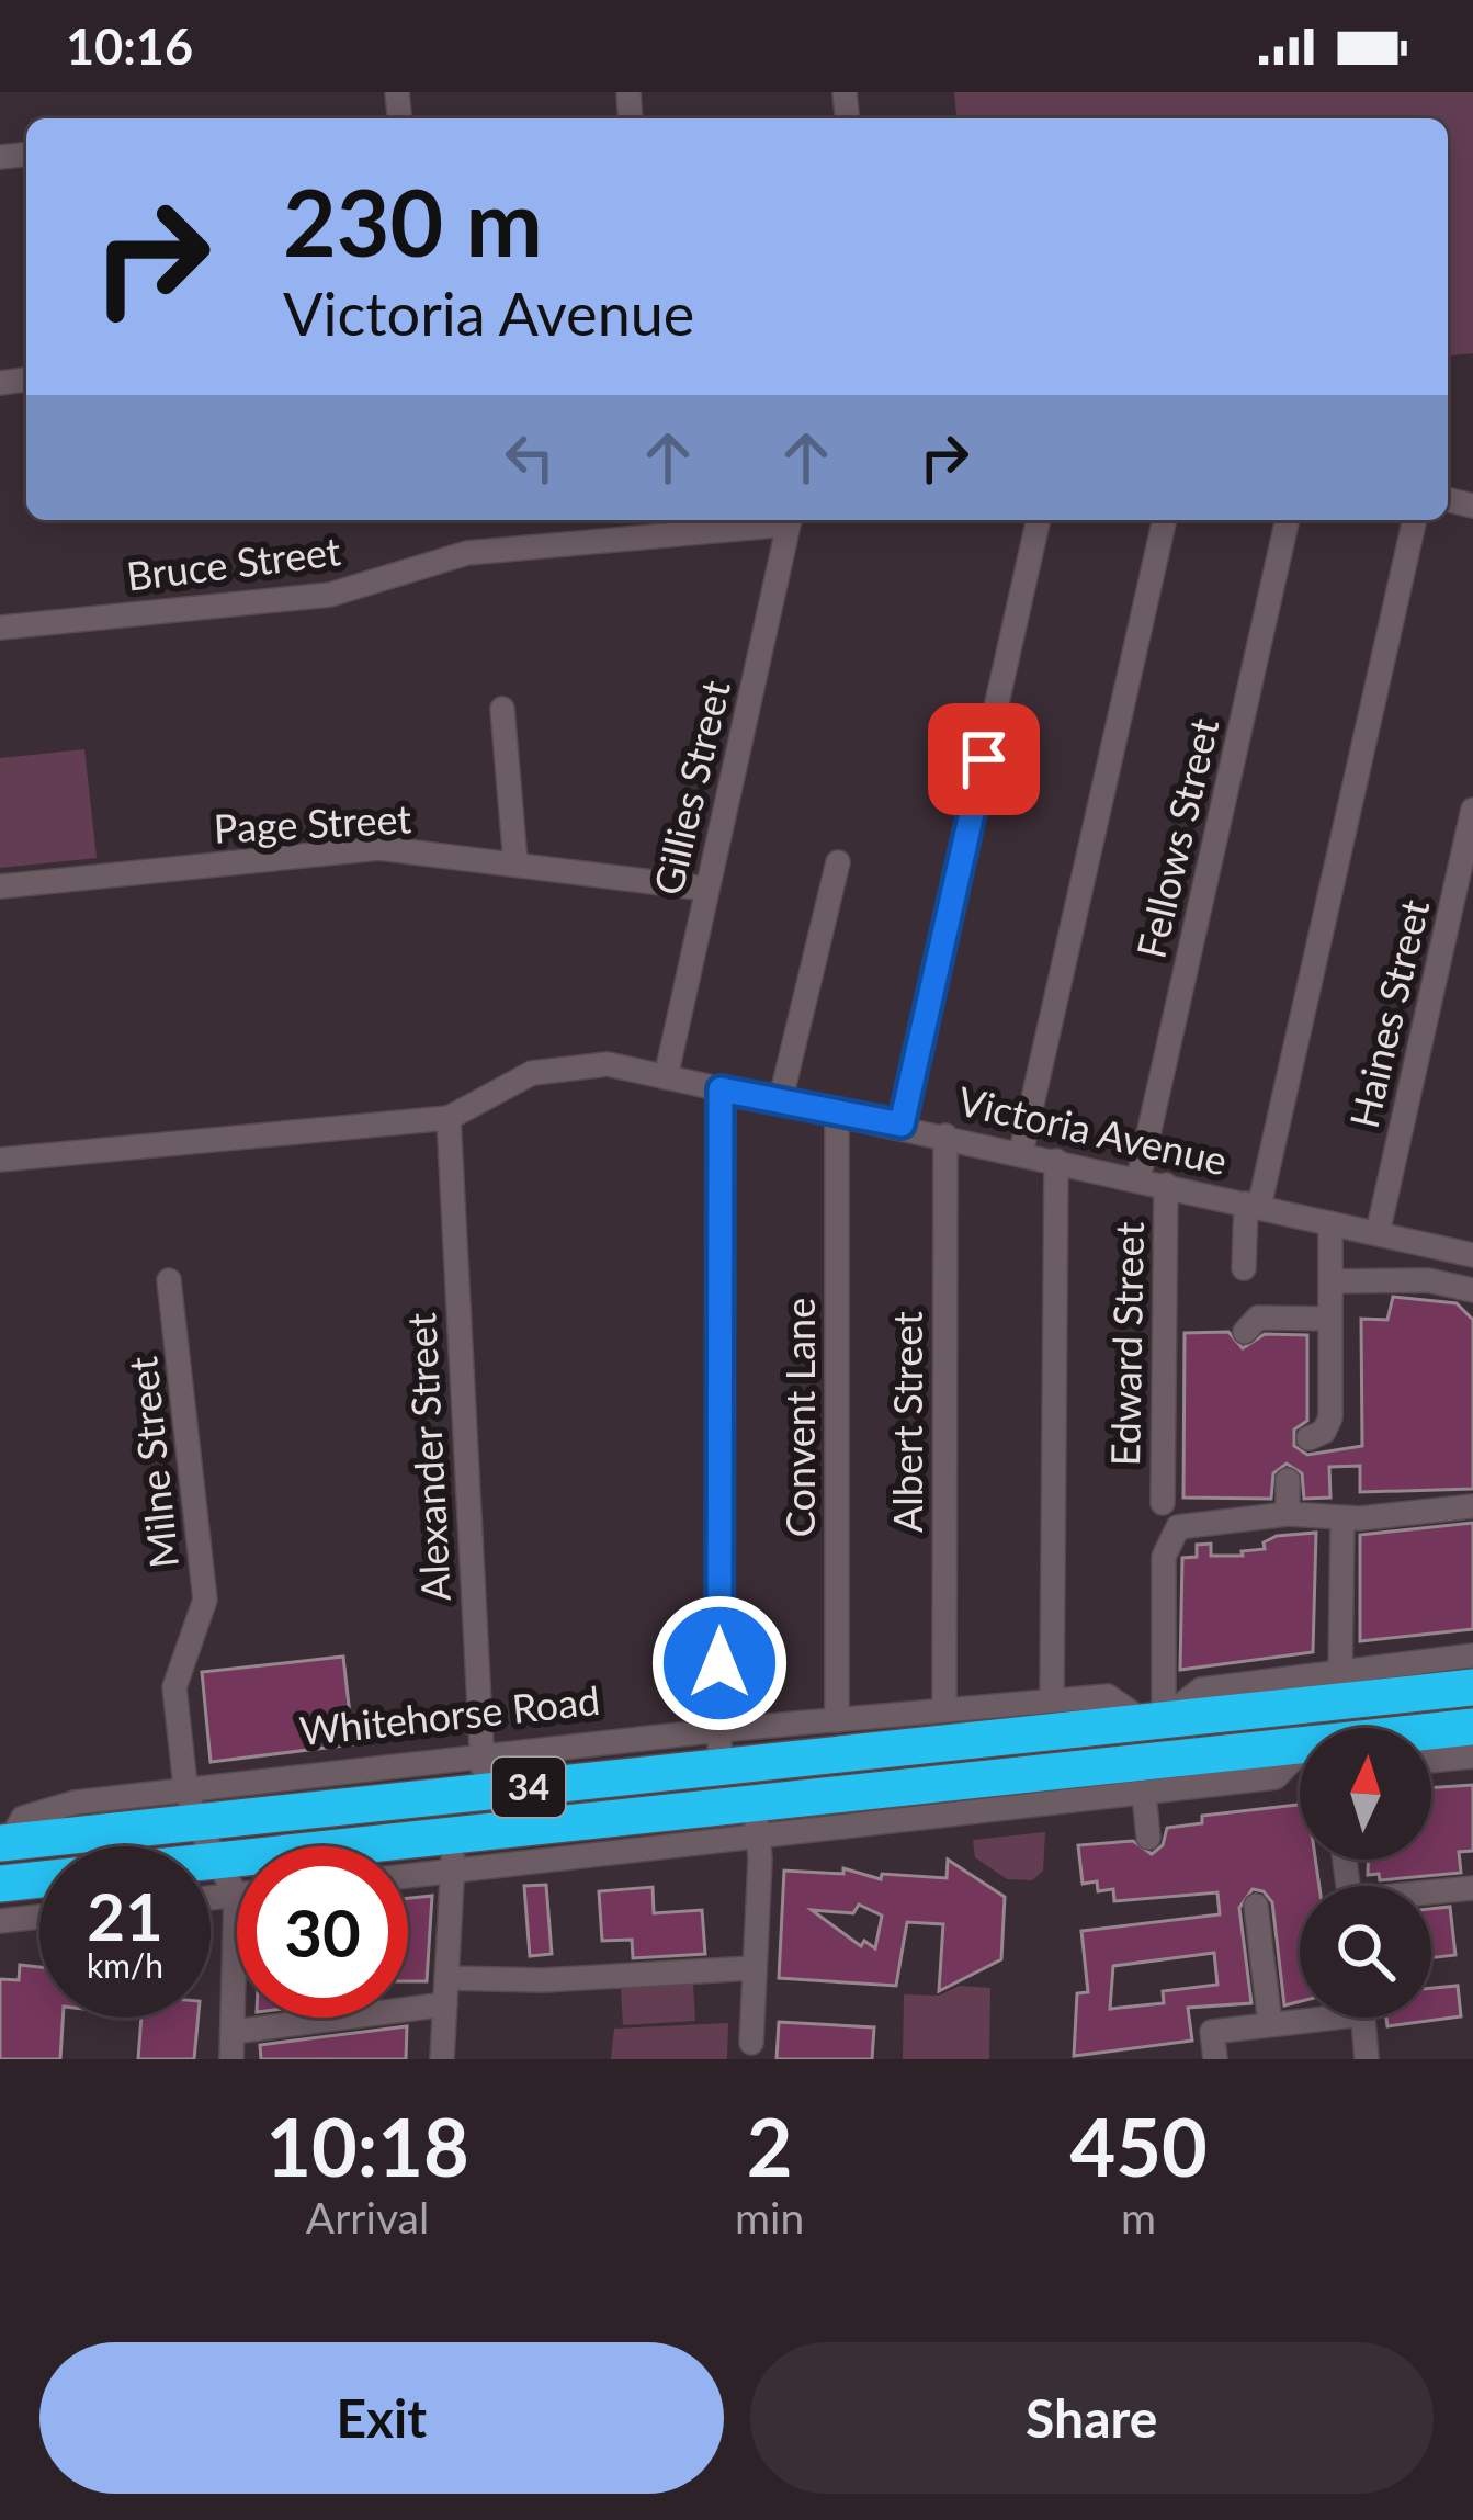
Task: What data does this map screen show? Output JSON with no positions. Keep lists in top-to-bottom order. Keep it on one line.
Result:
{"streets":{"highway":["Whitehorse Road","34"],"street":["Bruce Street","Gillies Street","Page Street","Fellows Street","Haines Street","Victoria Avenue","Edward Street","Convent Lane","Albert Street","Alexander Street","Milne Street"]},"crossings":[["Gillies Street","Page Street"],["Gillies Street","Victoria Avenue"],["Fellows Street","Victoria Avenue"],["Haines Street","Victoria Avenue"],["Victoria Avenue","Edward Street"],["Victoria Avenue","Convent Lane"],["Victoria Avenue","Albert Street"],["Victoria Avenue","Alexander Street"],["Convent Lane","Whitehorse Road"],["Albert Street","Whitehorse Road"],["Alexander Street","Whitehorse Road"],["Milne Street","Whitehorse Road"],["Milne Street","34"]],"north":"top","page":{"status":"10:16","turn":["230 m","Victoria Avenue"],"speed":"21 km/h","limit":"30","eta":["10:18","Arrival","2","min","450","m"],"buttons":["Exit","Share"]}}
